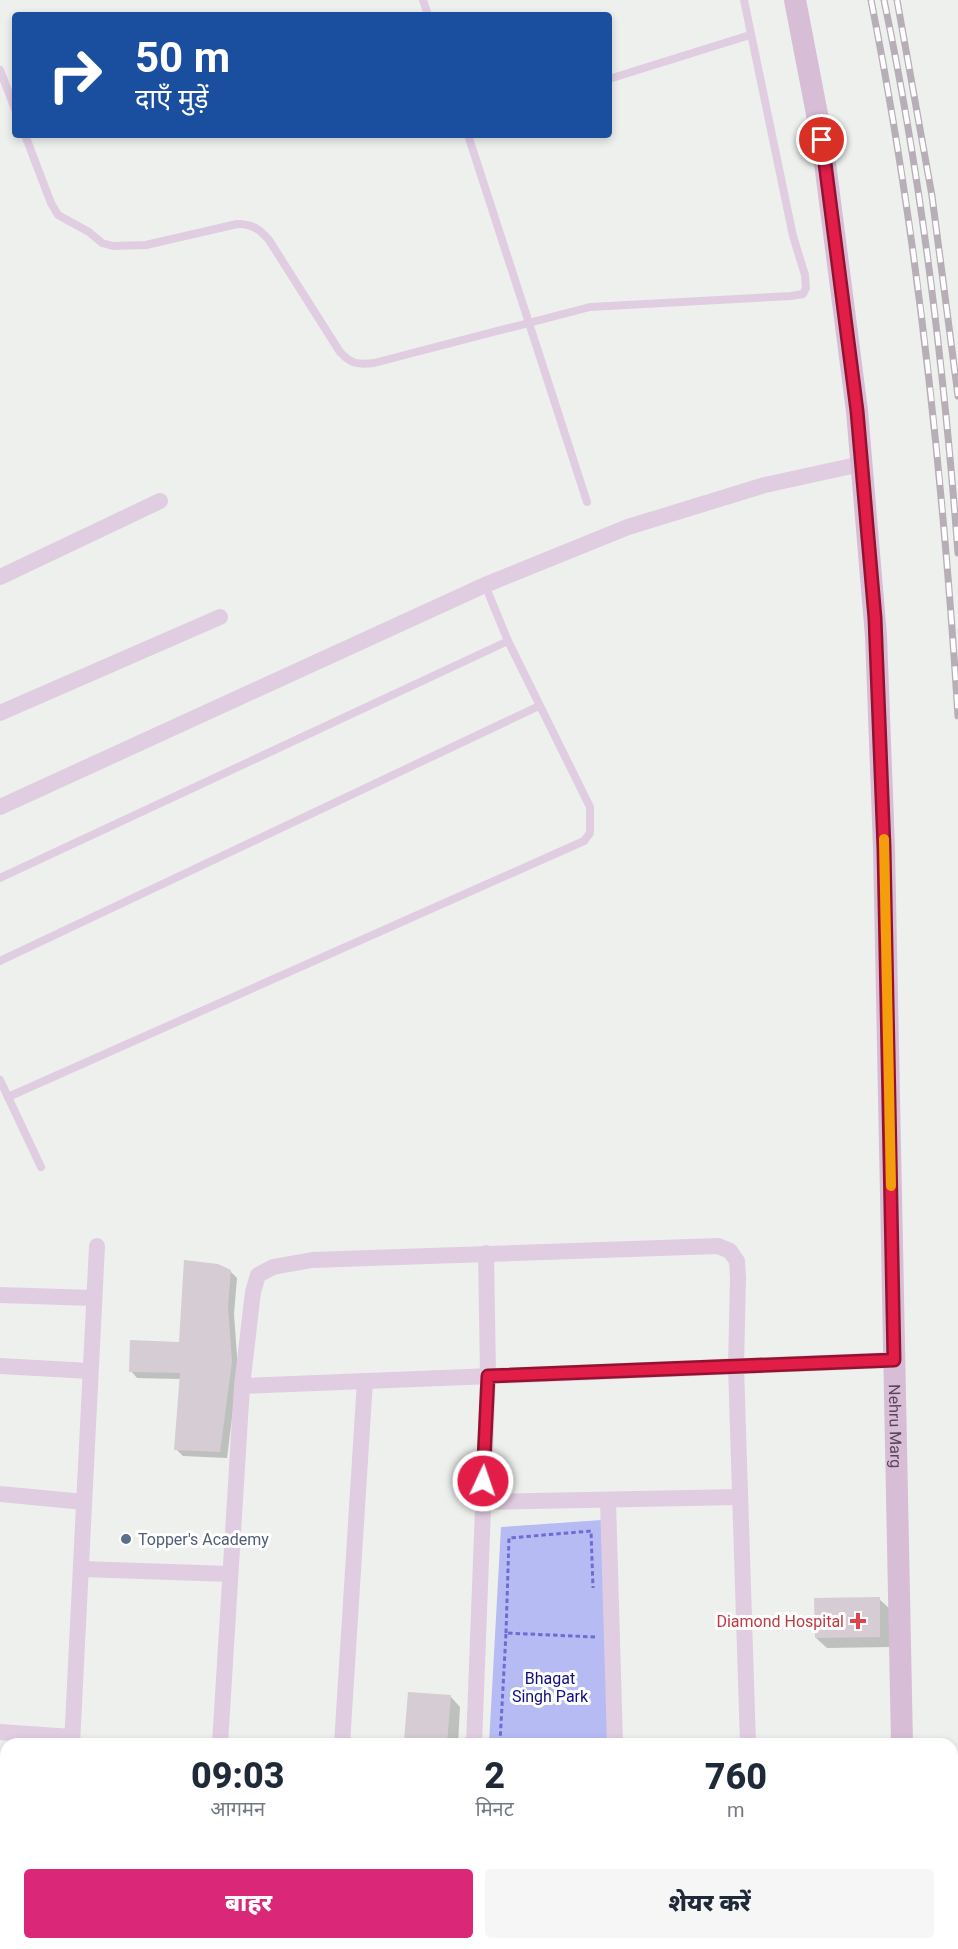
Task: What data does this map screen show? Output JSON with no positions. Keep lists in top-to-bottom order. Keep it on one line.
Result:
{"streets":{"street":["Nehru Marg"]},"parks":["Bhagat Singh Park"],"places":{"other":["Topper's Academy"],"health":["Diamond Hospital"]},"page":{"turn":["50 m","दाएँ मुड़ें"],"eta":["09:03","आगमन","2","मिनट","760","m"],"buttons":["बाहर","शेयर करें"]}}
